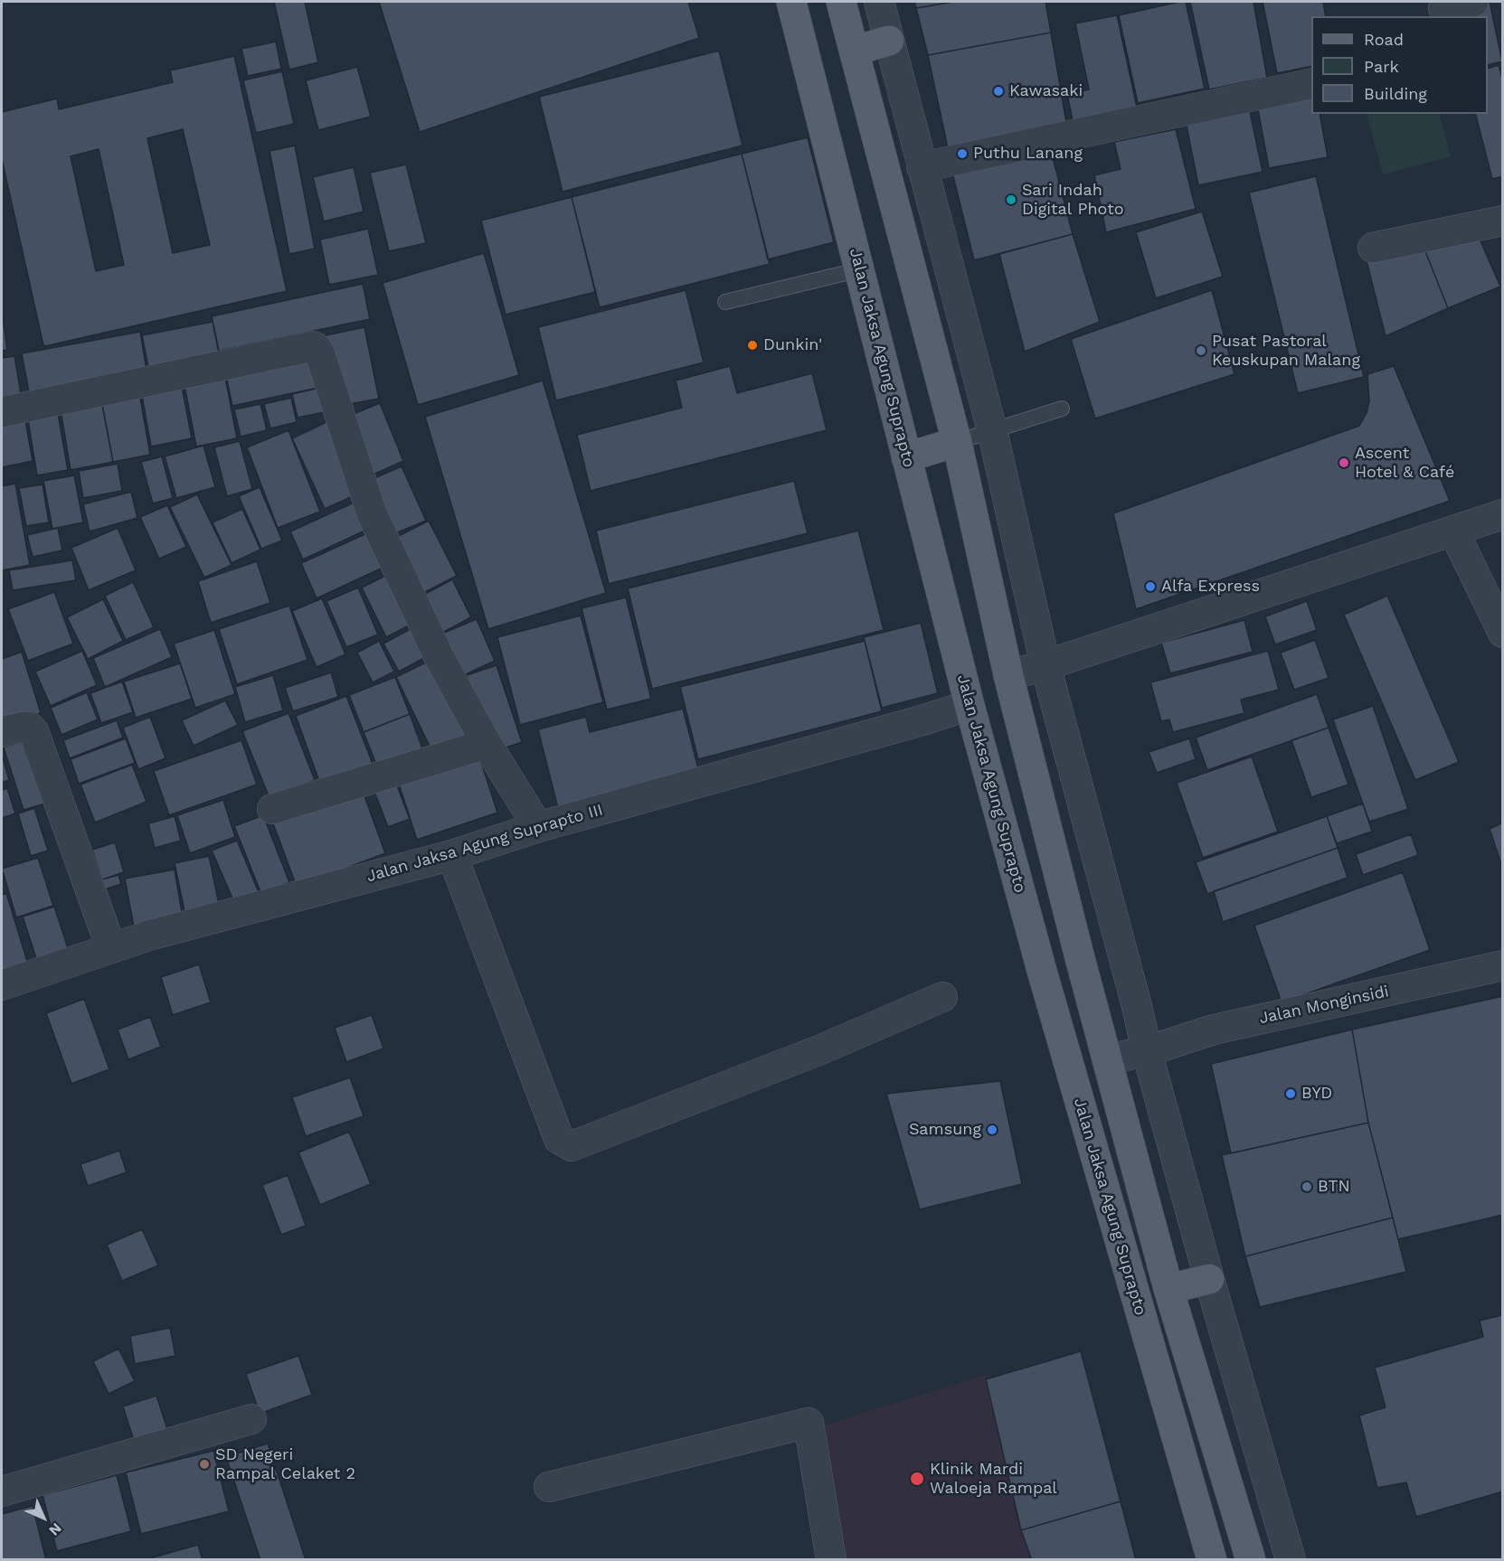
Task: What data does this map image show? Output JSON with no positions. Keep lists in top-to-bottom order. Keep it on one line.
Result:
{"streets":{"main road":["Jalan Jaksa Agung Suprapto"],"street":["Jalan Jaksa Agung Suprapto III","Jalan Monginsidi"]},"crossings":[["Jalan Jaksa Agung Suprapto","Jalan Jaksa Agung Suprapto III"],["Jalan Jaksa Agung Suprapto","Jalan Monginsidi"]],"places":["Kawasaki","Puthu Lanang","Sari Indah Digital Photo","Dunkin'","Pusat Pastoral Keuskupan Malang","Ascent Hotel & Café","Alfa Express","BYD","Samsung","BTN","SD Negeri Rampal Celaket 2","Klinik Mardi Waloeja Rampal"],"legend":["Road","Park","Building"],"north":"bottom right"}
